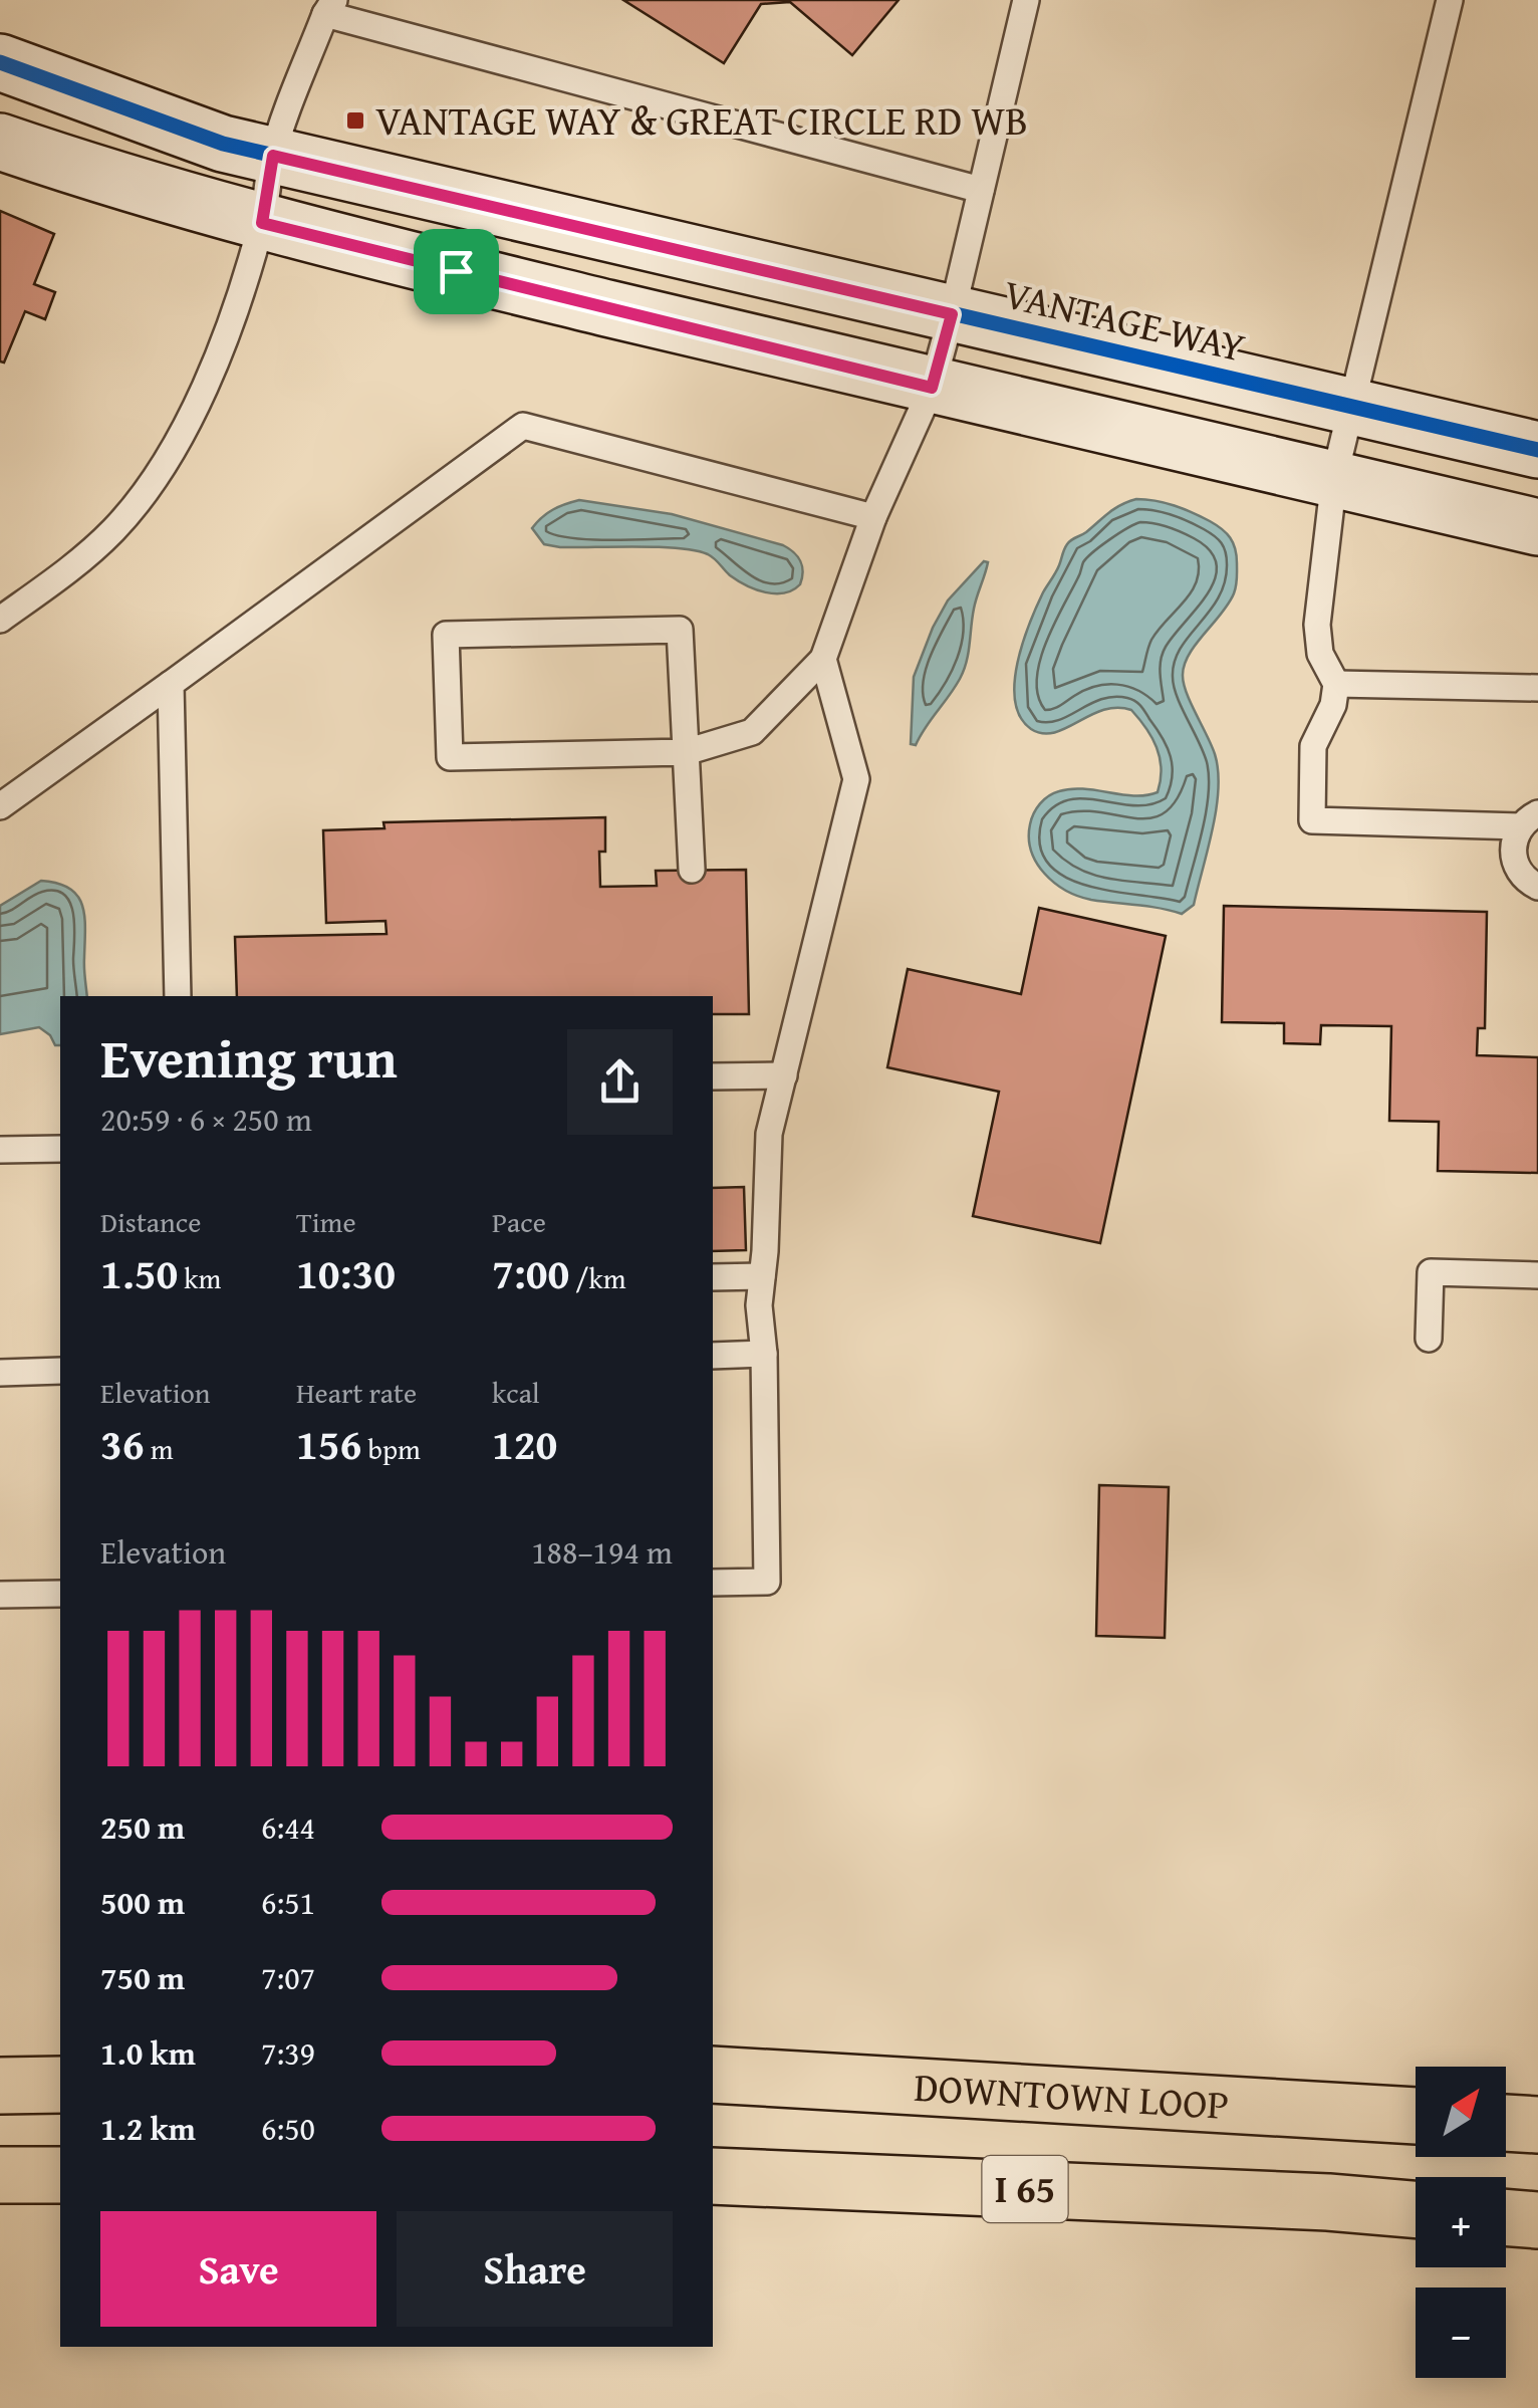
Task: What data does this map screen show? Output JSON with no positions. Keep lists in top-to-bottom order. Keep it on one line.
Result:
{"streets":{"highway":["DOWNTOWN LOOP","I 65"],"street":["VANTAGE WAY"]},"places":{"transit":["VANTAGE WAY & GREAT CIRCLE RD WB"]},"north":"top right","page":{"heading":["Evening run","20:59 · 6 × 250 m"],"stats":[["Distance","1.50 km"],["Time","10:30"],["Pace","7:00 /km"],["Elevation","36 m"],["Heart rate","156 bpm"],["kcal","120"]],"chart":["Elevation","188–194 m"],"list":[{"name":"250 m","note":"6:44"},{"name":"500 m","note":"6:51"},{"name":"750 m","note":"7:07"},{"name":"1.0 km","note":"7:39"},{"name":"1.2 km","note":"6:50"}],"map_buttons":["+","−"],"buttons":["Save","Share"]}}
